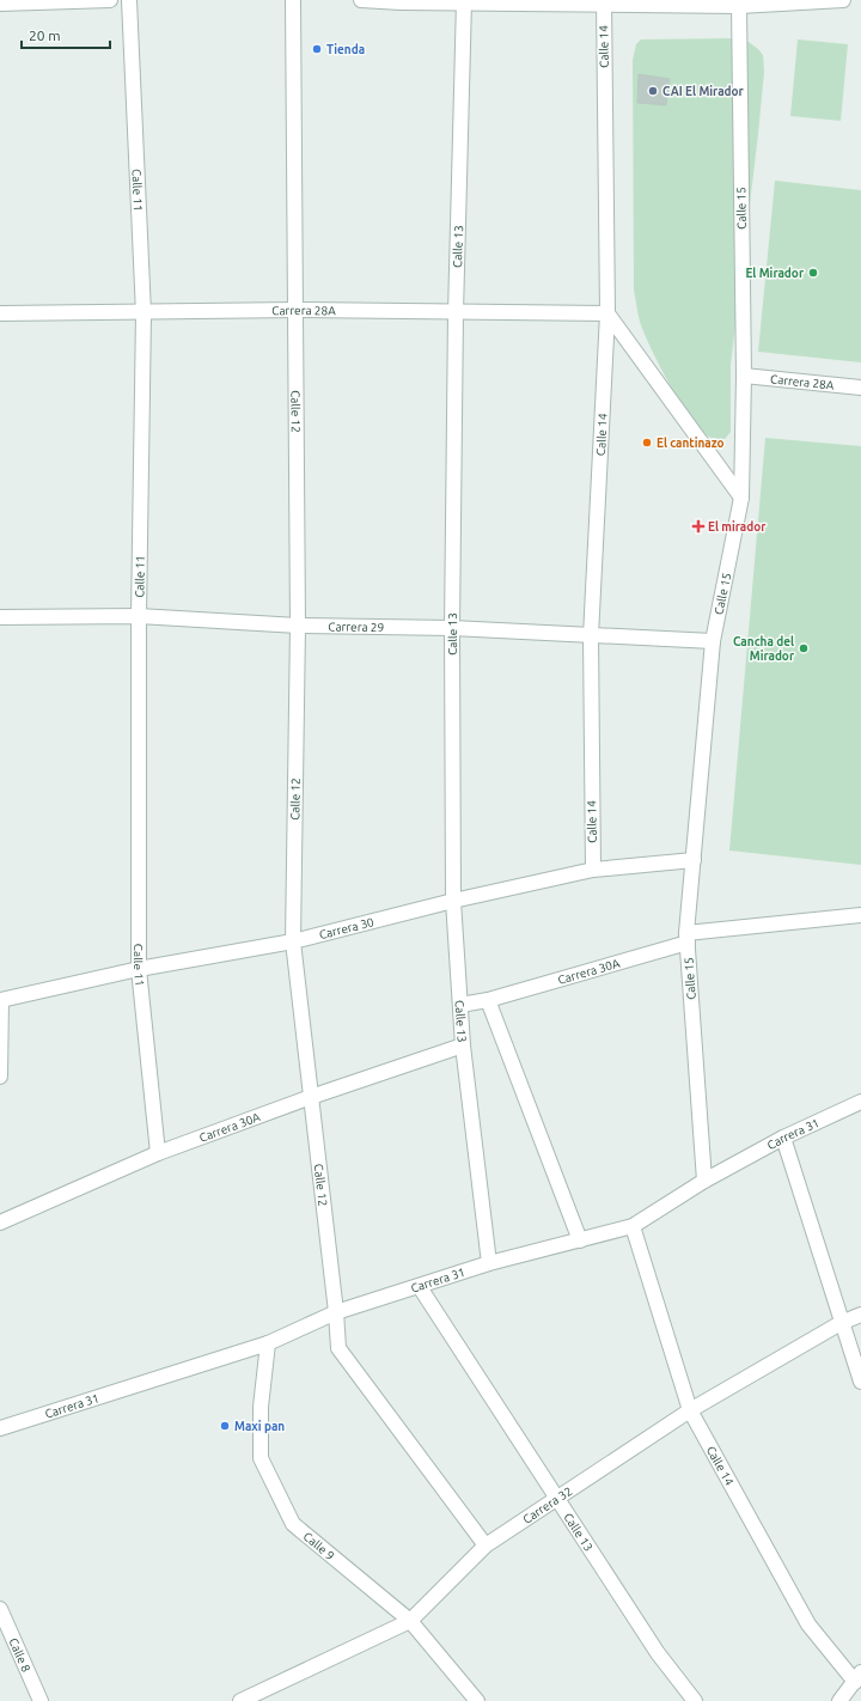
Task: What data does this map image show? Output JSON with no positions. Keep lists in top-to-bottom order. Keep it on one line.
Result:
{"streets":{"street":["Calle 14","Calle 11","Calle 15","Calle 13","Carrera 28A","Calle 12","Carrera 29","Carrera 30","Carrera 30A","Carrera 31","Carrera 32","Calle 9","Calle 8"]},"crossings":[["Calle 14","Carrera 28A"],["Calle 14","Carrera 29"],["Calle 14","Carrera 30"],["Calle 14","Carrera 31"],["Calle 14","Carrera 32"],["Calle 11","Carrera 28A"],["Calle 11","Carrera 29"],["Calle 11","Carrera 30"],["Calle 11","Carrera 30A"],["Calle 15","Carrera 28A"],["Calle 15","Carrera 29"],["Calle 15","Carrera 30"],["Calle 15","Carrera 30A"],["Calle 15","Carrera 31"],["Calle 13","Carrera 28A"],["Calle 13","Carrera 29"],["Calle 13","Carrera 30"],["Calle 13","Carrera 30A"],["Calle 13","Carrera 31"],["Calle 13","Carrera 32"],["Carrera 28A","Calle 12"],["Calle 12","Carrera 29"],["Calle 12","Carrera 30"],["Calle 12","Carrera 30A"],["Calle 12","Carrera 31"],["Calle 12","Carrera 32"],["Carrera 31","Calle 9"],["Carrera 32","Calle 9"]],"places":{"other":["Tienda","CAI El Mirador","El Mirador","El cantinazo","Cancha del Mirador","Maxi pan"],"health":["El mirador"]},"scale_bar":"20 m"}
